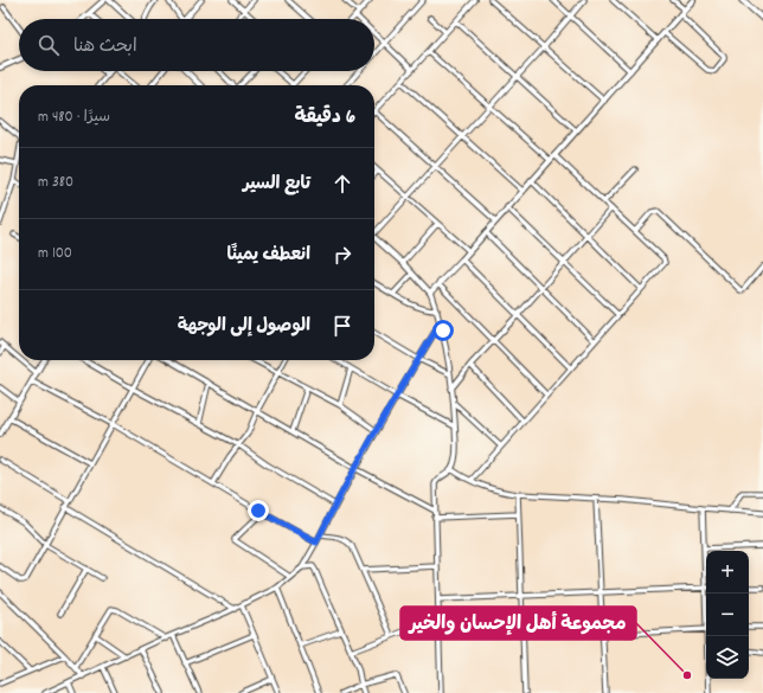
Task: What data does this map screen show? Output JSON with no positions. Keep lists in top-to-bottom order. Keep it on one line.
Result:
{"places":["مجموعة أهل الإحسان والخير"],"page":{"search":"ابحث هنا","heading":["6 دقيقة","سيرًا · 480 m"],"list":[["تابع السير","380 m"],["انعطف يمينًا","100 m"],"الوصول إلى الوجهة"],"map_buttons":["+","−"]}}
